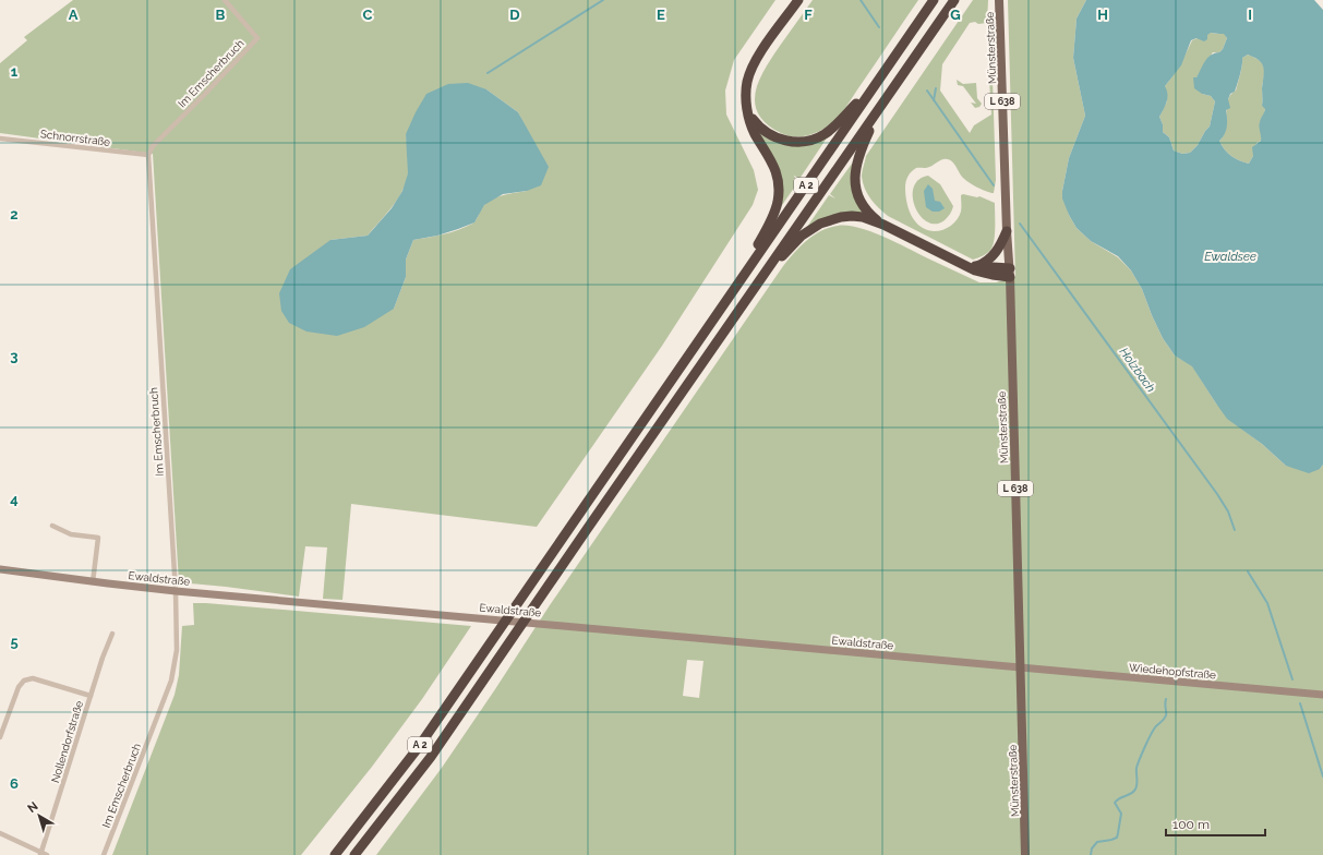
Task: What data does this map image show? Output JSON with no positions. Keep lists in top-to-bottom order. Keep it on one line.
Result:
{"streets":{"highway":["A 2"],"main road":["Münsterstraße","L 638","Ewaldstraße","Wiedehopfstraße"],"street":["Im Emscherbruch","Schnorrstraße","Nollendorfstraße"]},"crossings":[["Münsterstraße","Ewaldstraße"],["Münsterstraße","Wiedehopfstraße"],["Im Emscherbruch","Schnorrstraße"],["Im Emscherbruch","Ewaldstraße"],["Ewaldstraße","Wiedehopfstraße"]],"water":["Ewaldsee","Holzbach"],"scale_bar":"100 m","north":"top left","grid":{"columns":["A","B","C","D","E","F","G","H","I"],"rows":["1","2","3","4","5","6"]}}
